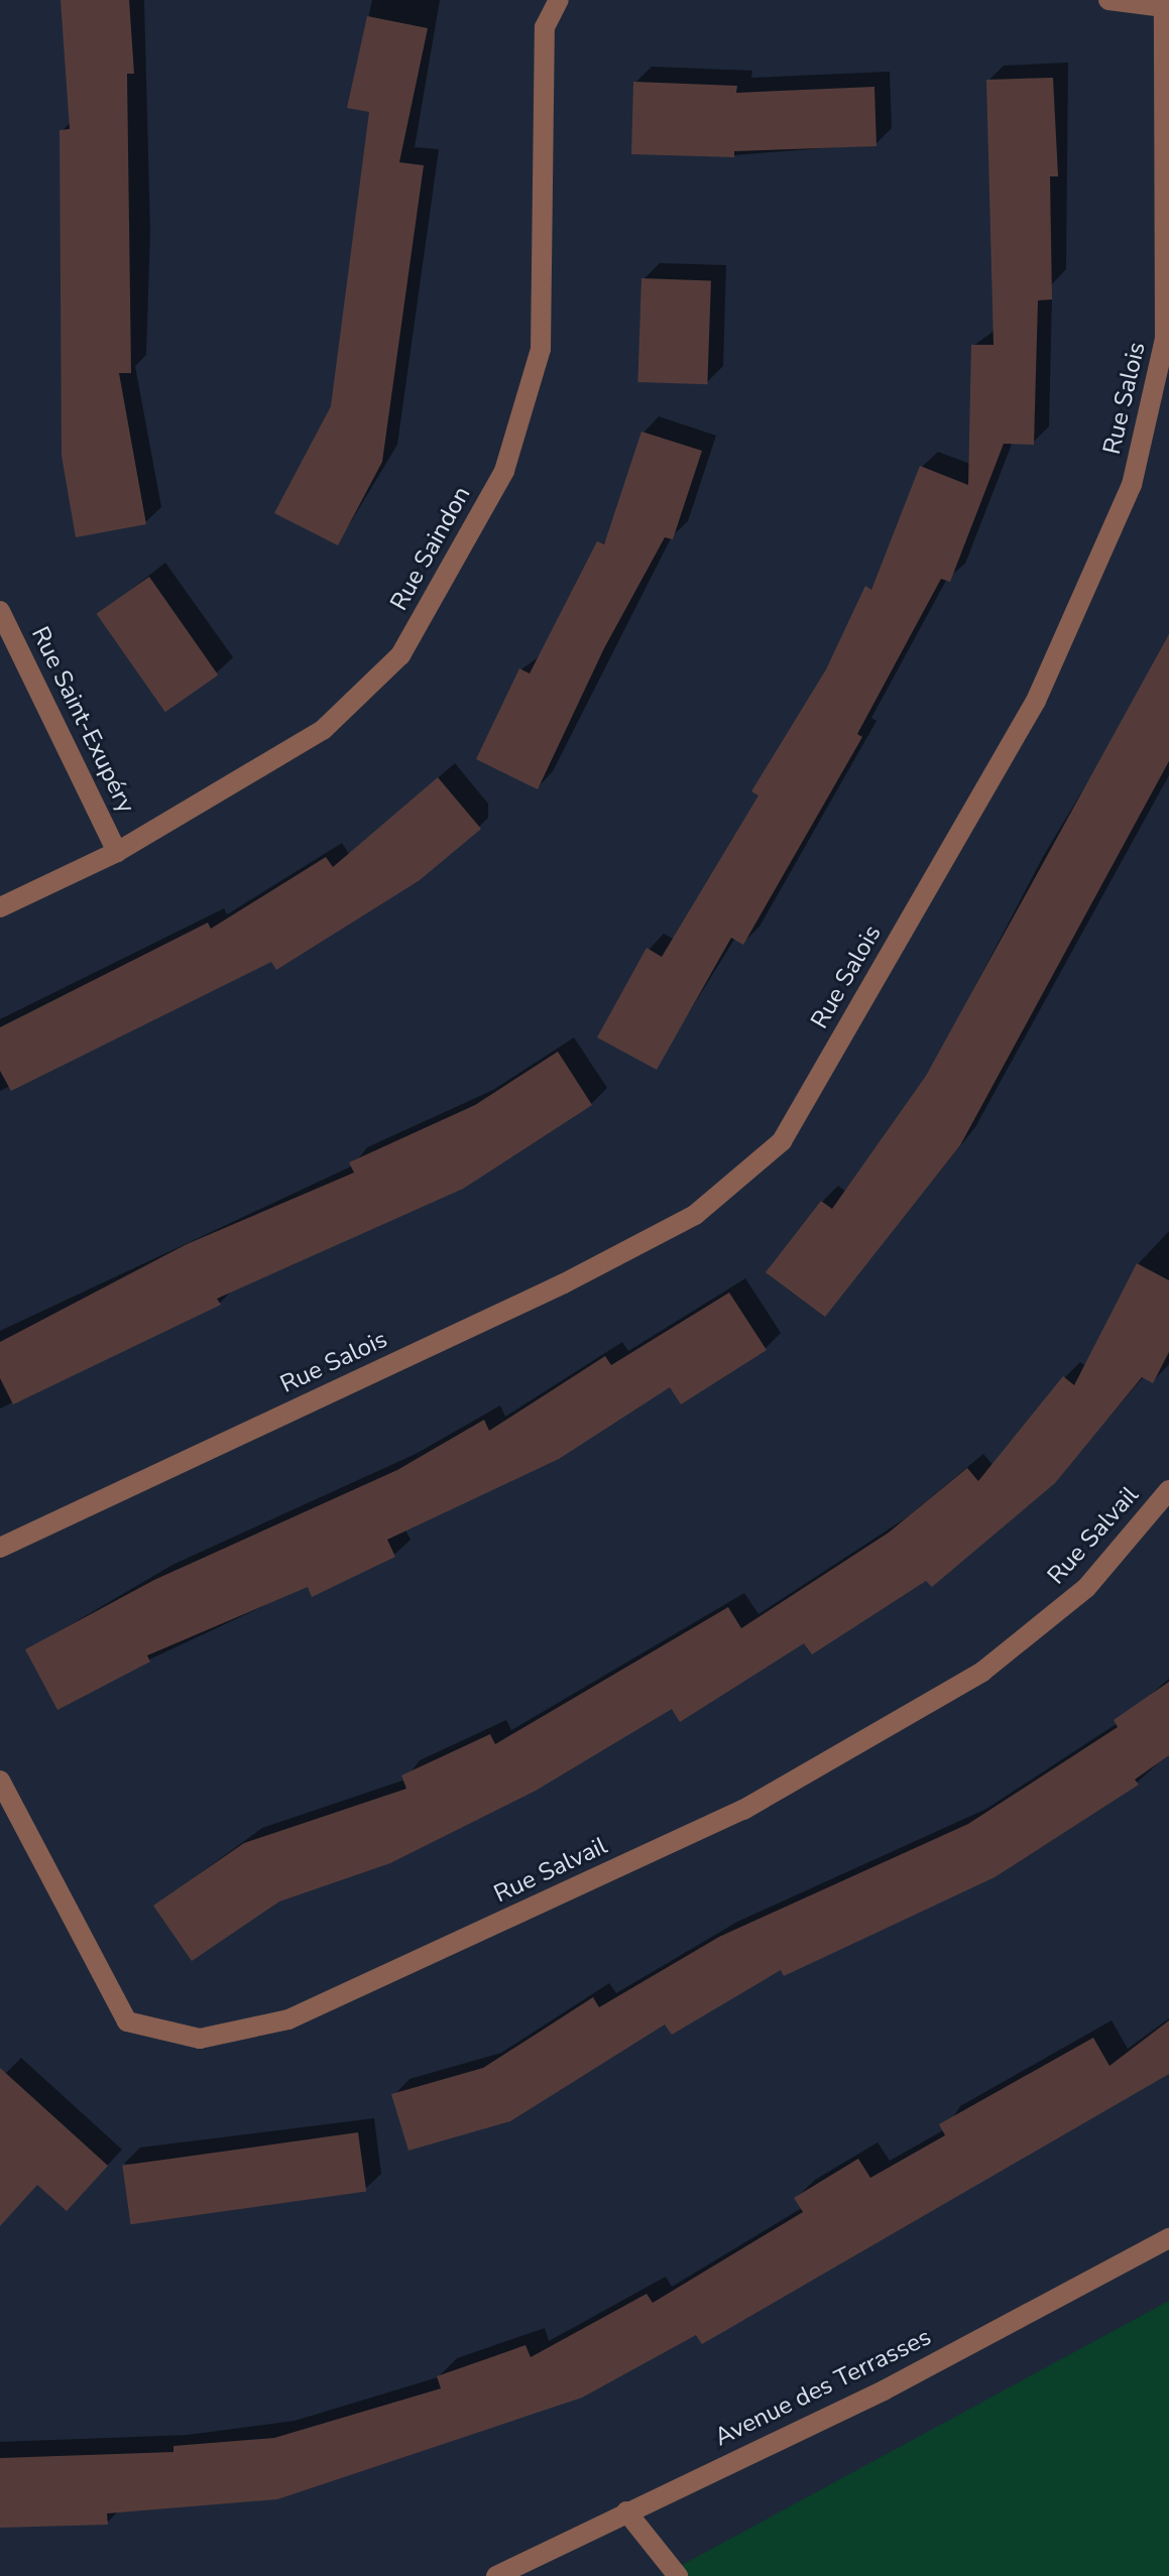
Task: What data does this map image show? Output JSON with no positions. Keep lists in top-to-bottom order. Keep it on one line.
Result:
{"streets":{"street":["Rue Salois","Rue Saindon","Rue Saint-Exupéry","Rue Salvail","Avenue des Terrasses"]},"crossings":[["Rue Saindon","Rue Saint-Exupéry"]]}
